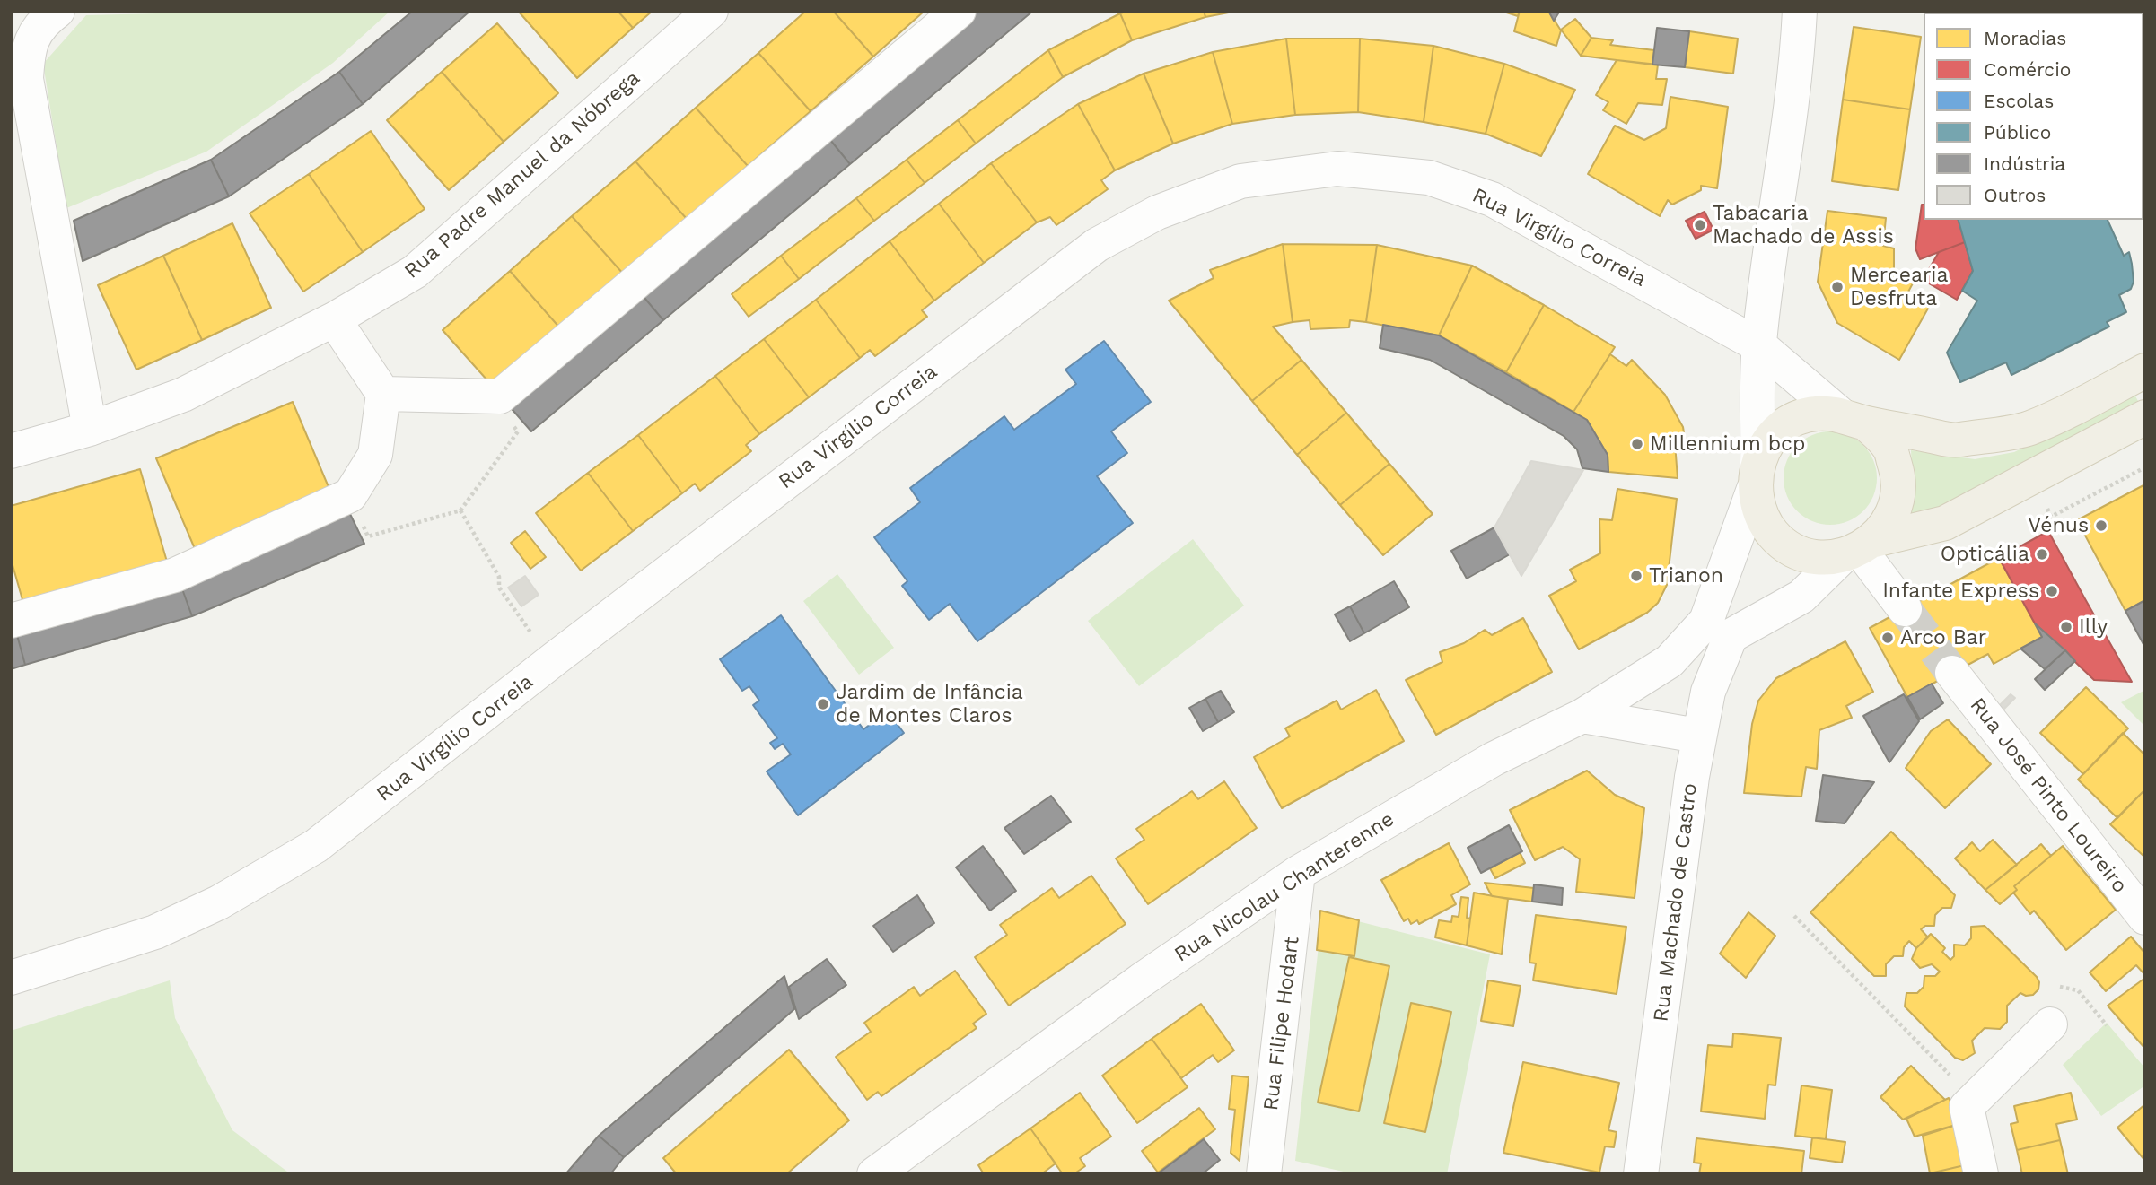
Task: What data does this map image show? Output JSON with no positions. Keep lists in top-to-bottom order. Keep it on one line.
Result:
{"streets":{"street":["Rua Padre Manuel da Nóbrega","Rua Virgílio Correia","Rua José Pinto Loureiro","Rua Nicolau Chanterenne","Rua Machado de Castro","Rua Filipe Hodart"]},"crossings":[["Rua Virgílio Correia","Rua Machado de Castro"],["Rua Nicolau Chanterenne","Rua Machado de Castro"],["Rua Nicolau Chanterenne","Rua Filipe Hodart"]],"places":["Tabacaria Machado de Assis","Mercearia Desfruta","Millennium bcp","Vénus","Opticália","Trianon","Infante Express","Illy","Arco Bar","Jardim de Infância de Montes Claros"],"legend":["Moradias","Comércio","Escolas","Público","Indústria","Outros"]}
